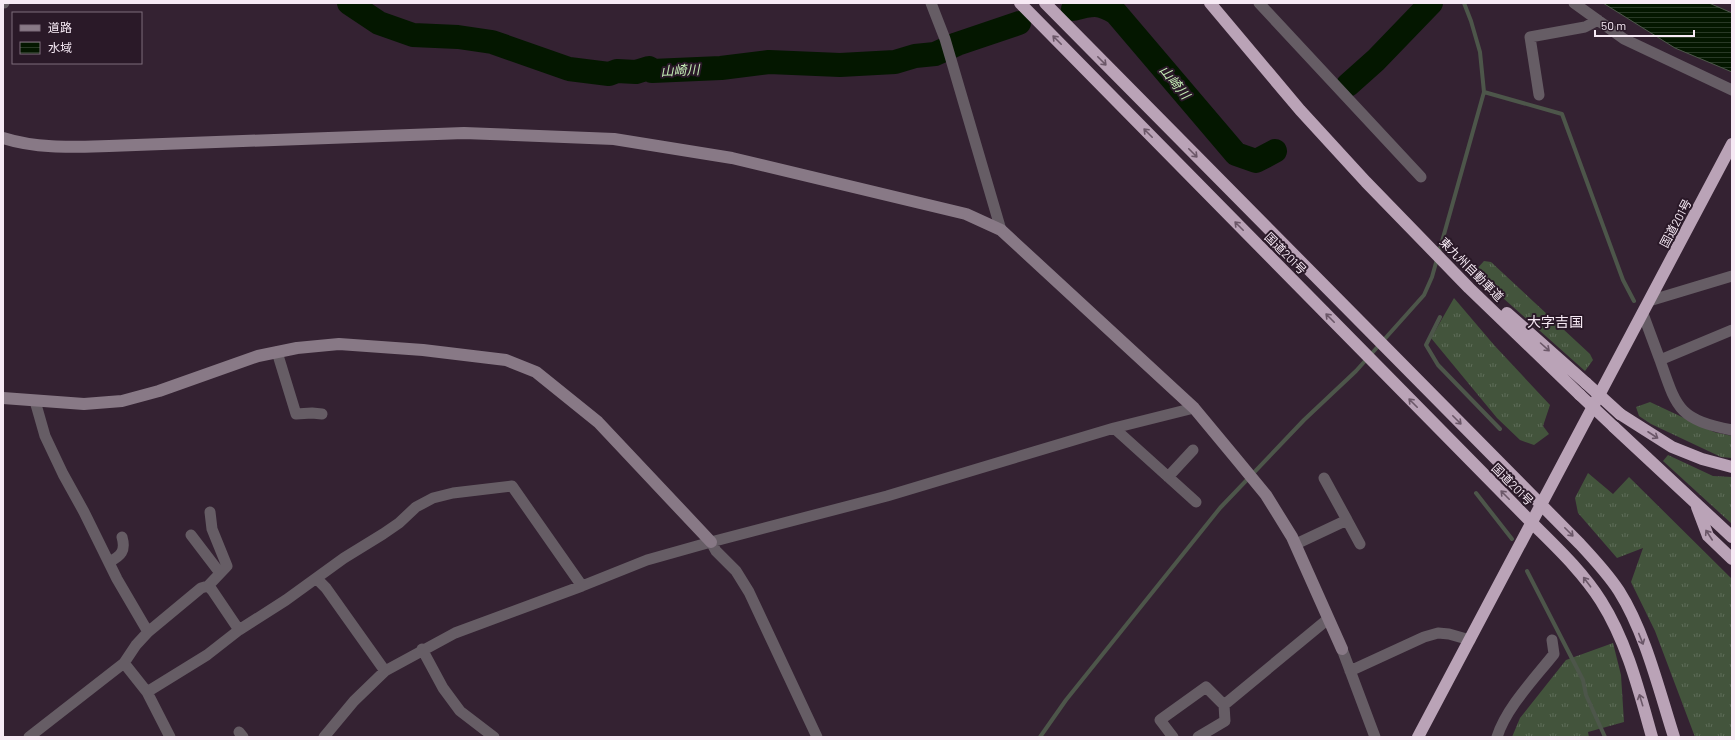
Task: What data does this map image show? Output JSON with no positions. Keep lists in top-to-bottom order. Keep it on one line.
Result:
{"streets":{"highway":["国道201号","東九州自動車道"]},"districts":["大字吉国"],"water":["山崎川"],"legend":["道路","水域"],"scale_bar":"50 m"}
